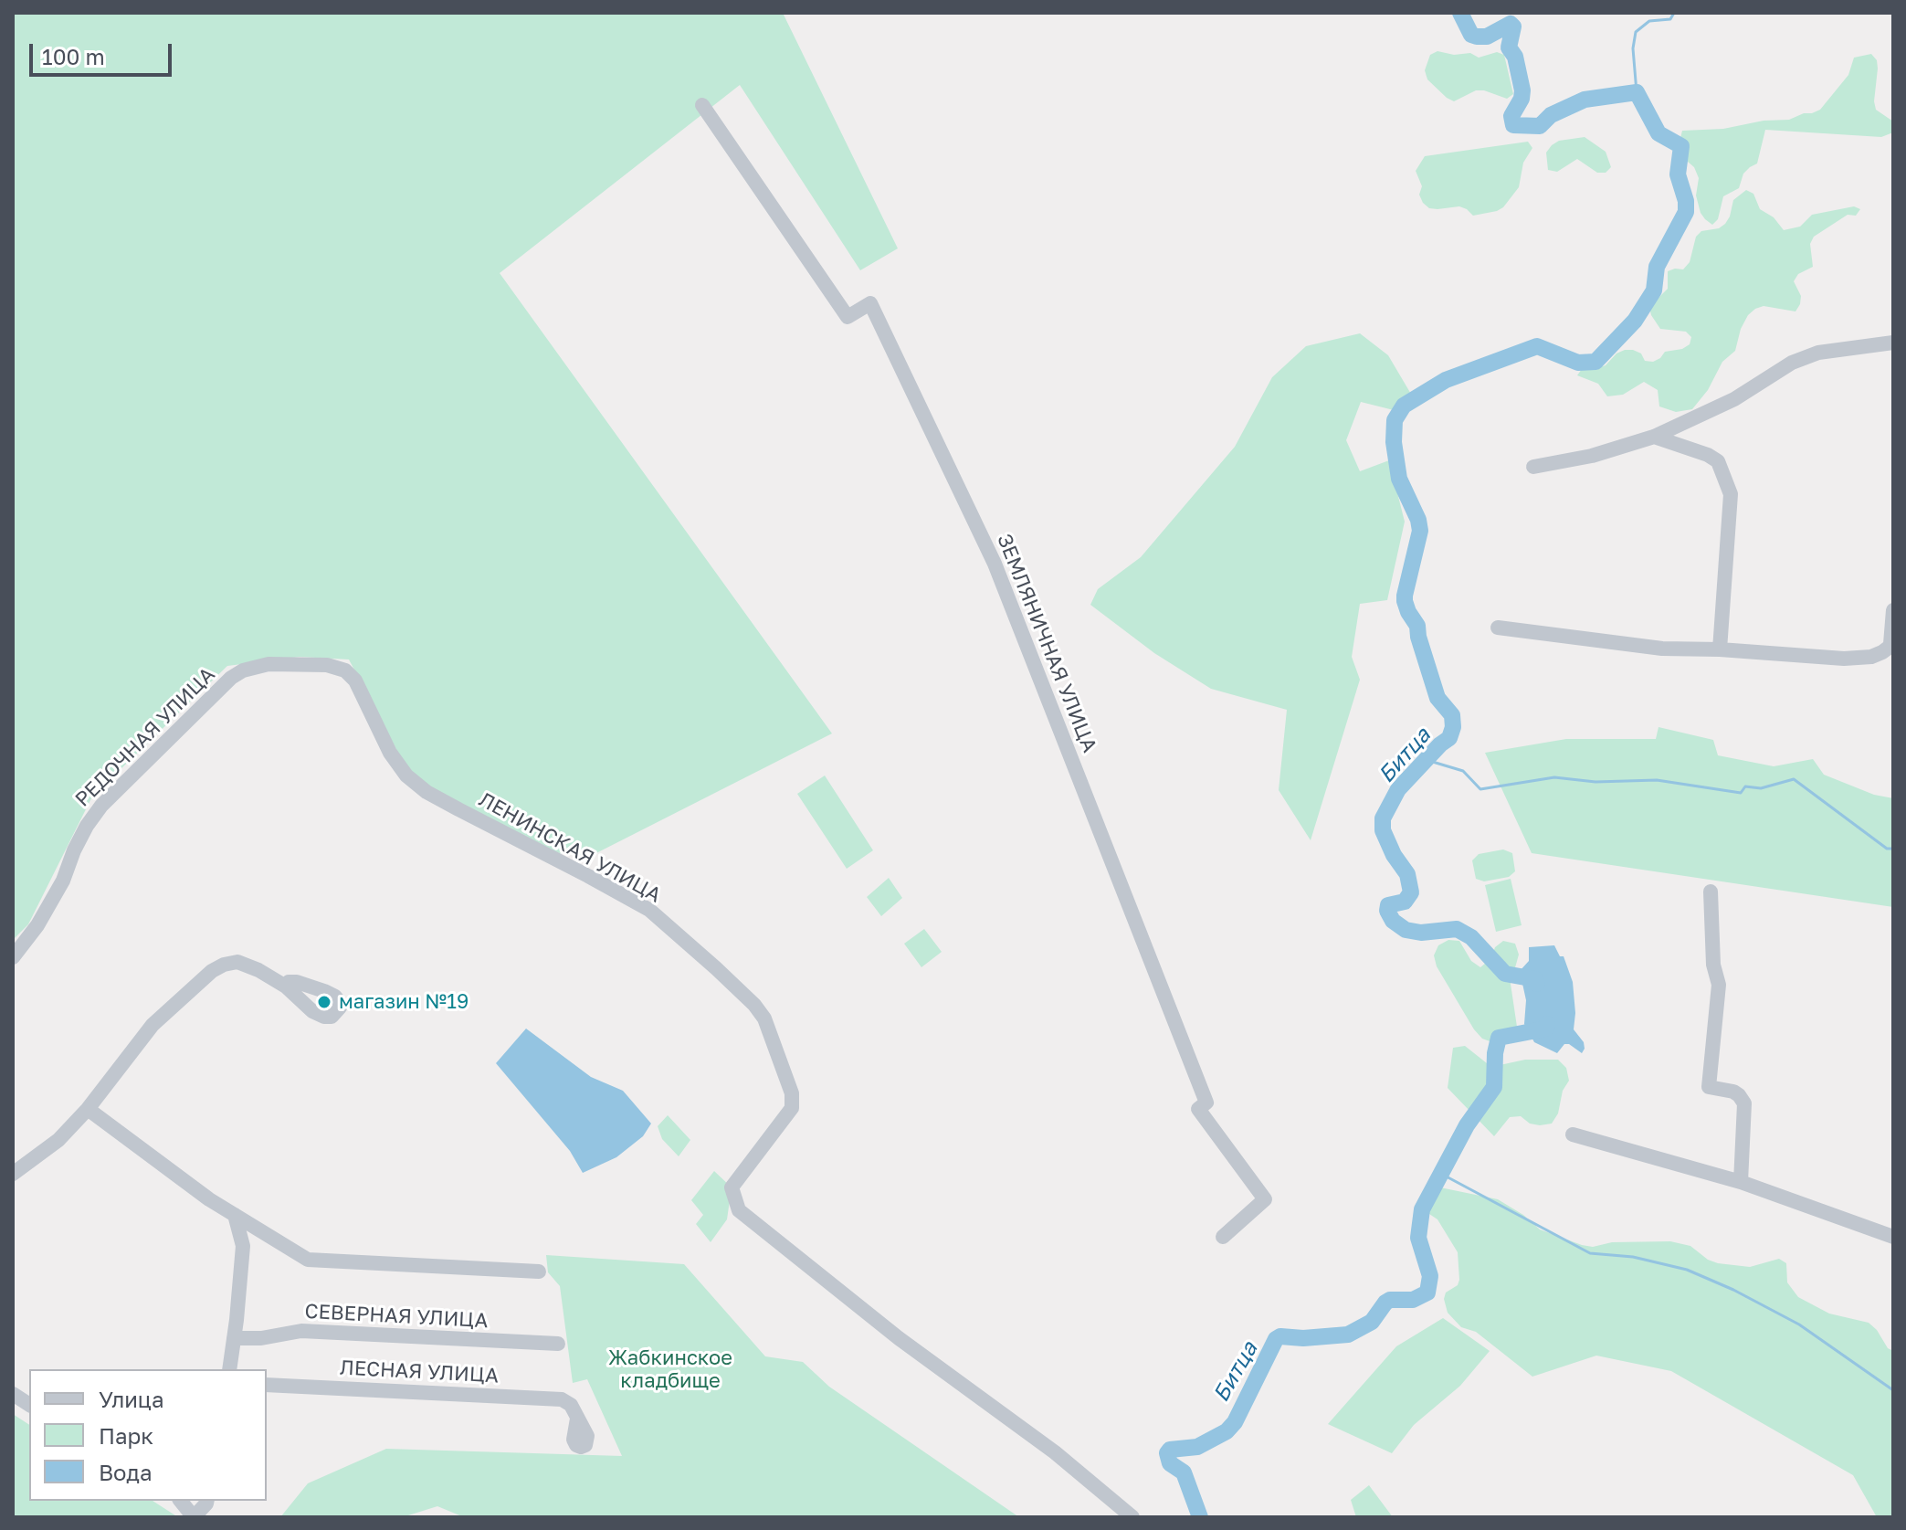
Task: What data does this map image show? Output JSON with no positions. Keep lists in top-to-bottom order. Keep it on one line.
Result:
{"streets":{"street":["ЗЕМЛЯНИЧНАЯ УЛИЦА","РЕДОЧНАЯ УЛИЦА","ЛЕНИНСКАЯ УЛИЦА","СЕВЕРНАЯ УЛИЦА","ЛЕСНАЯ УЛИЦА"]},"crossings":[["РЕДОЧНАЯ УЛИЦА","ЛЕНИНСКАЯ УЛИЦА"]],"water":["Битца"],"parks":["Жабкинское кладбище"],"places":["магазин №19"],"legend":["Улица","Парк","Вода"],"scale_bar":"100 m"}
